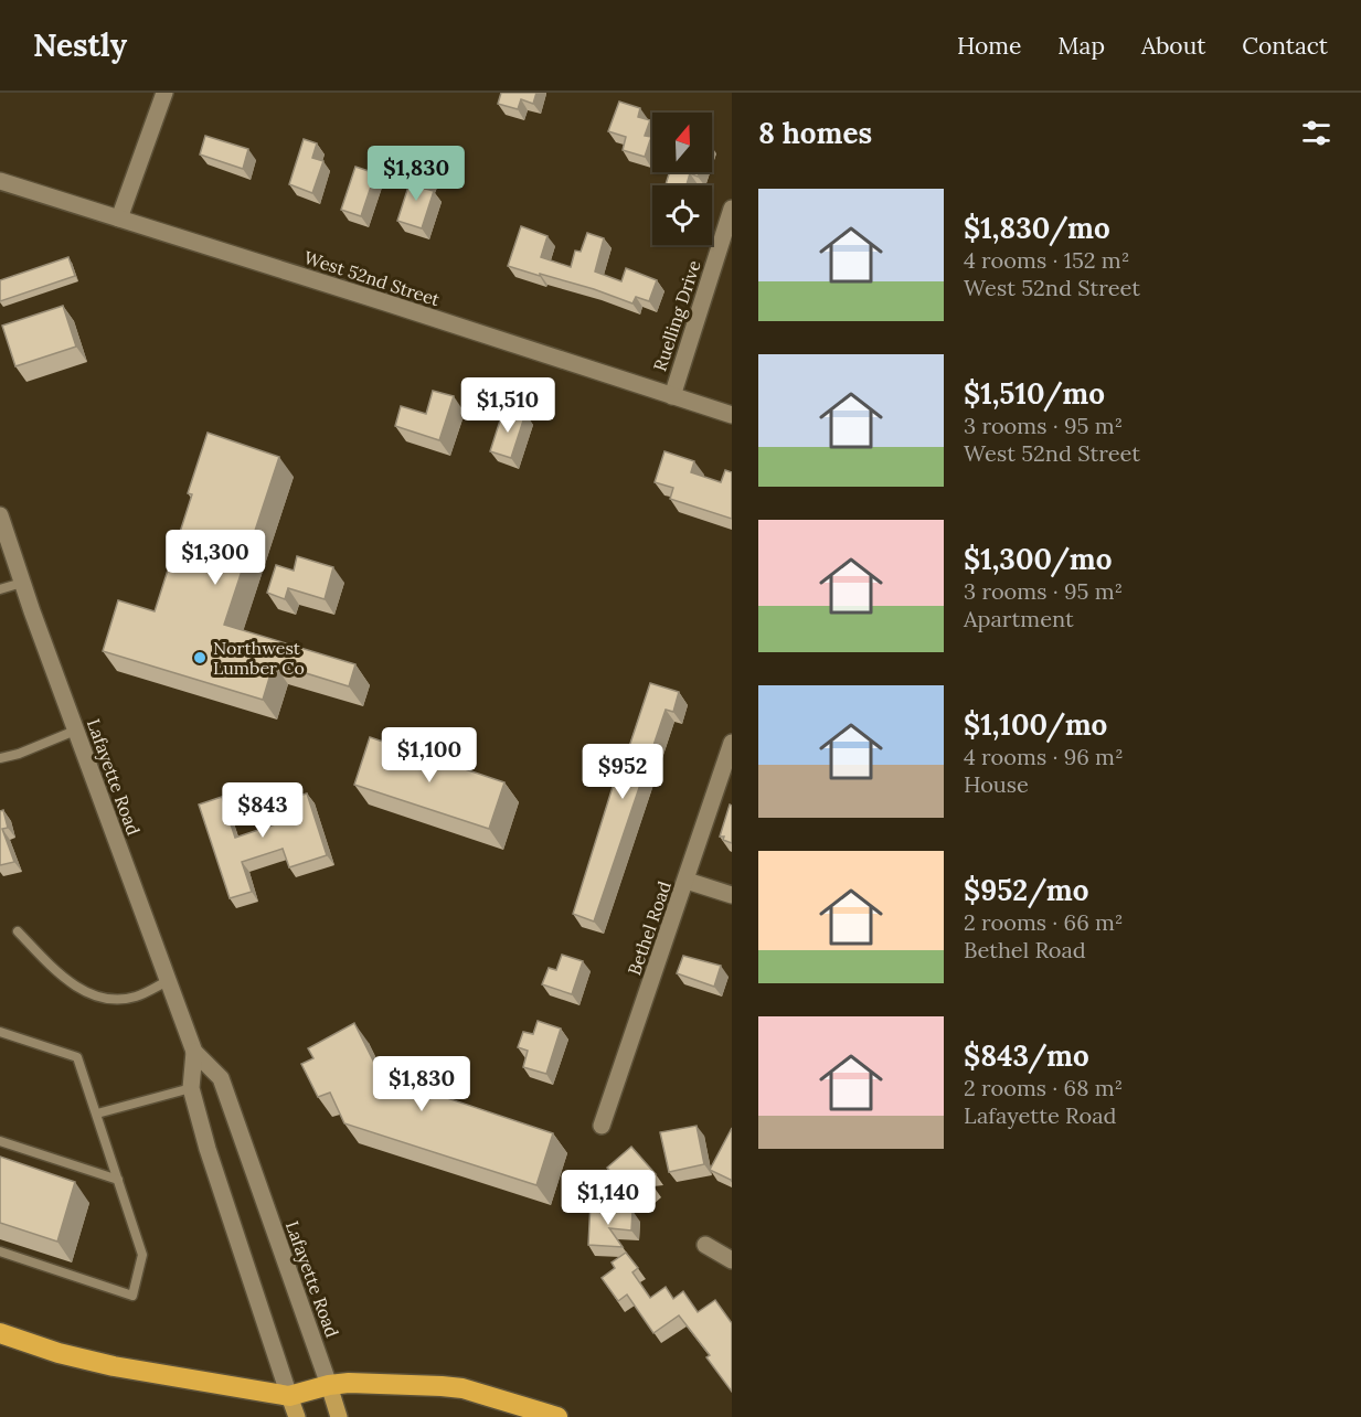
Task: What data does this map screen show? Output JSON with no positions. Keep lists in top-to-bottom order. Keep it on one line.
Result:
{"streets":{"main road":["Lafayette Road"],"street":["West 52nd Street","Ruelling Drive","Bethel Road"]},"crossings":[["West 52nd Street","Ruelling Drive"]],"places":["Northwest Lumber Co"],"north":"top","page":{"header":"Nestly","nav":["Home","Map","About","Contact"],"heading":"8 homes","price":["$1,830","$1,510","$1,300","$1,100","$952","$843","$1,830","$1,140"],"list":[{"name":"$1,830/mo","note":"4 rooms · 152 m² · West 52nd Street"},{"name":"$1,510/mo","note":"3 rooms · 95 m² · West 52nd Street"},{"name":"$1,300/mo","note":"3 rooms · 95 m² · Apartment"},{"name":"$1,100/mo","note":"4 rooms · 96 m² · House"},{"name":"$952/mo","note":"2 rooms · 66 m² · Bethel Road"},{"name":"$843/mo","note":"2 rooms · 68 m² · Lafayette Road"}]}}
